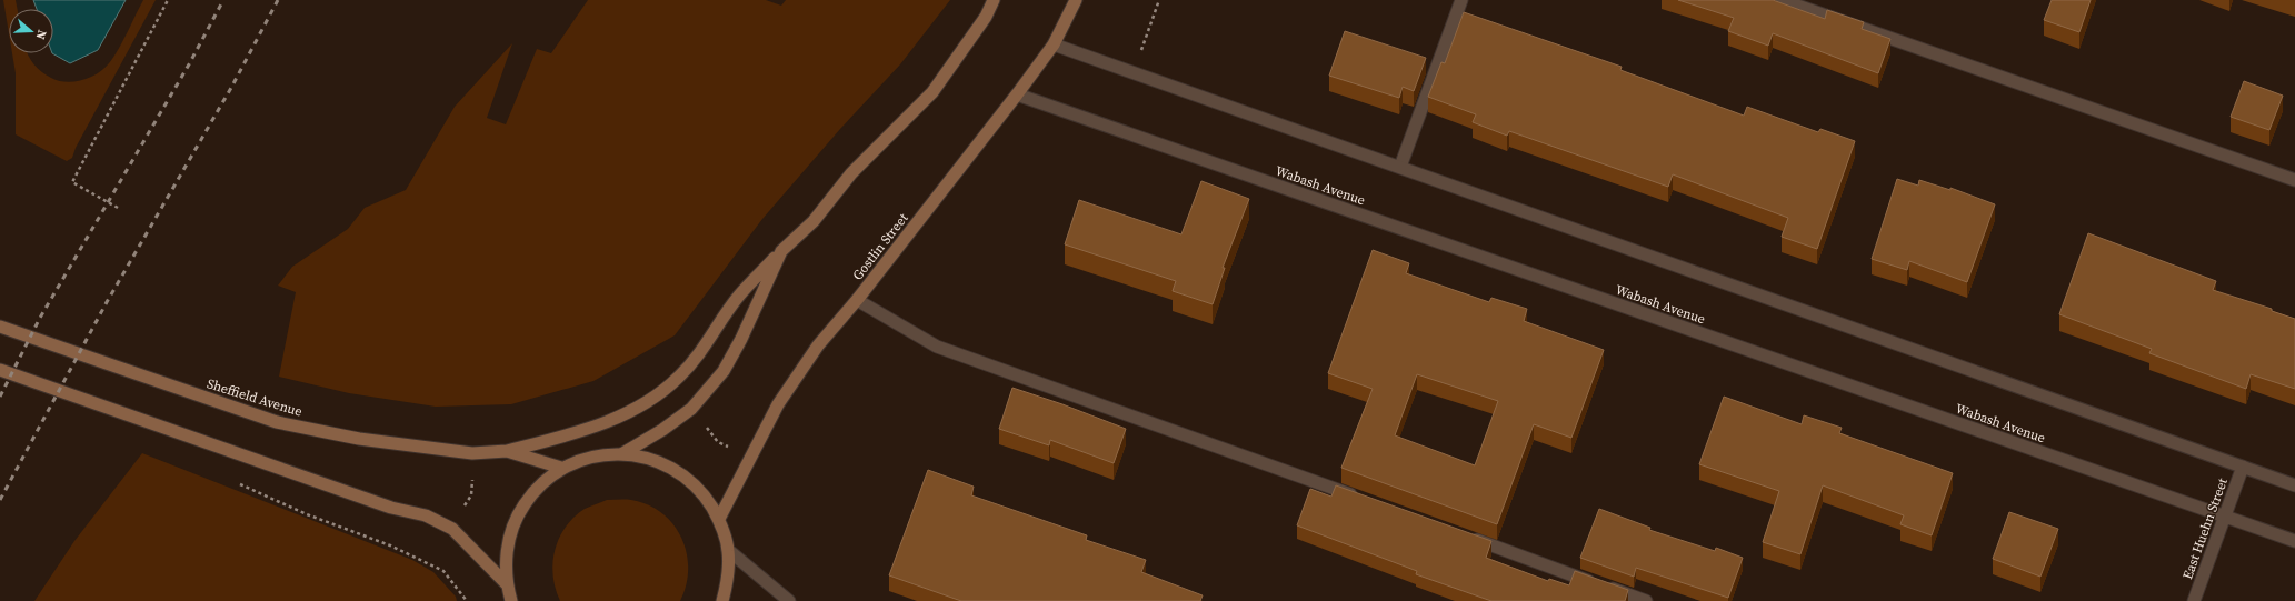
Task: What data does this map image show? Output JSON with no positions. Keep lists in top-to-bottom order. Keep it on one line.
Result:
{"streets":{"main road":["Gostlin Street","Sheffield Avenue"],"street":["Wabash Avenue","East Huehn Street"]},"crossings":[["Wabash Avenue","Gostlin Street"],["Wabash Avenue","East Huehn Street"]],"north":"right"}
